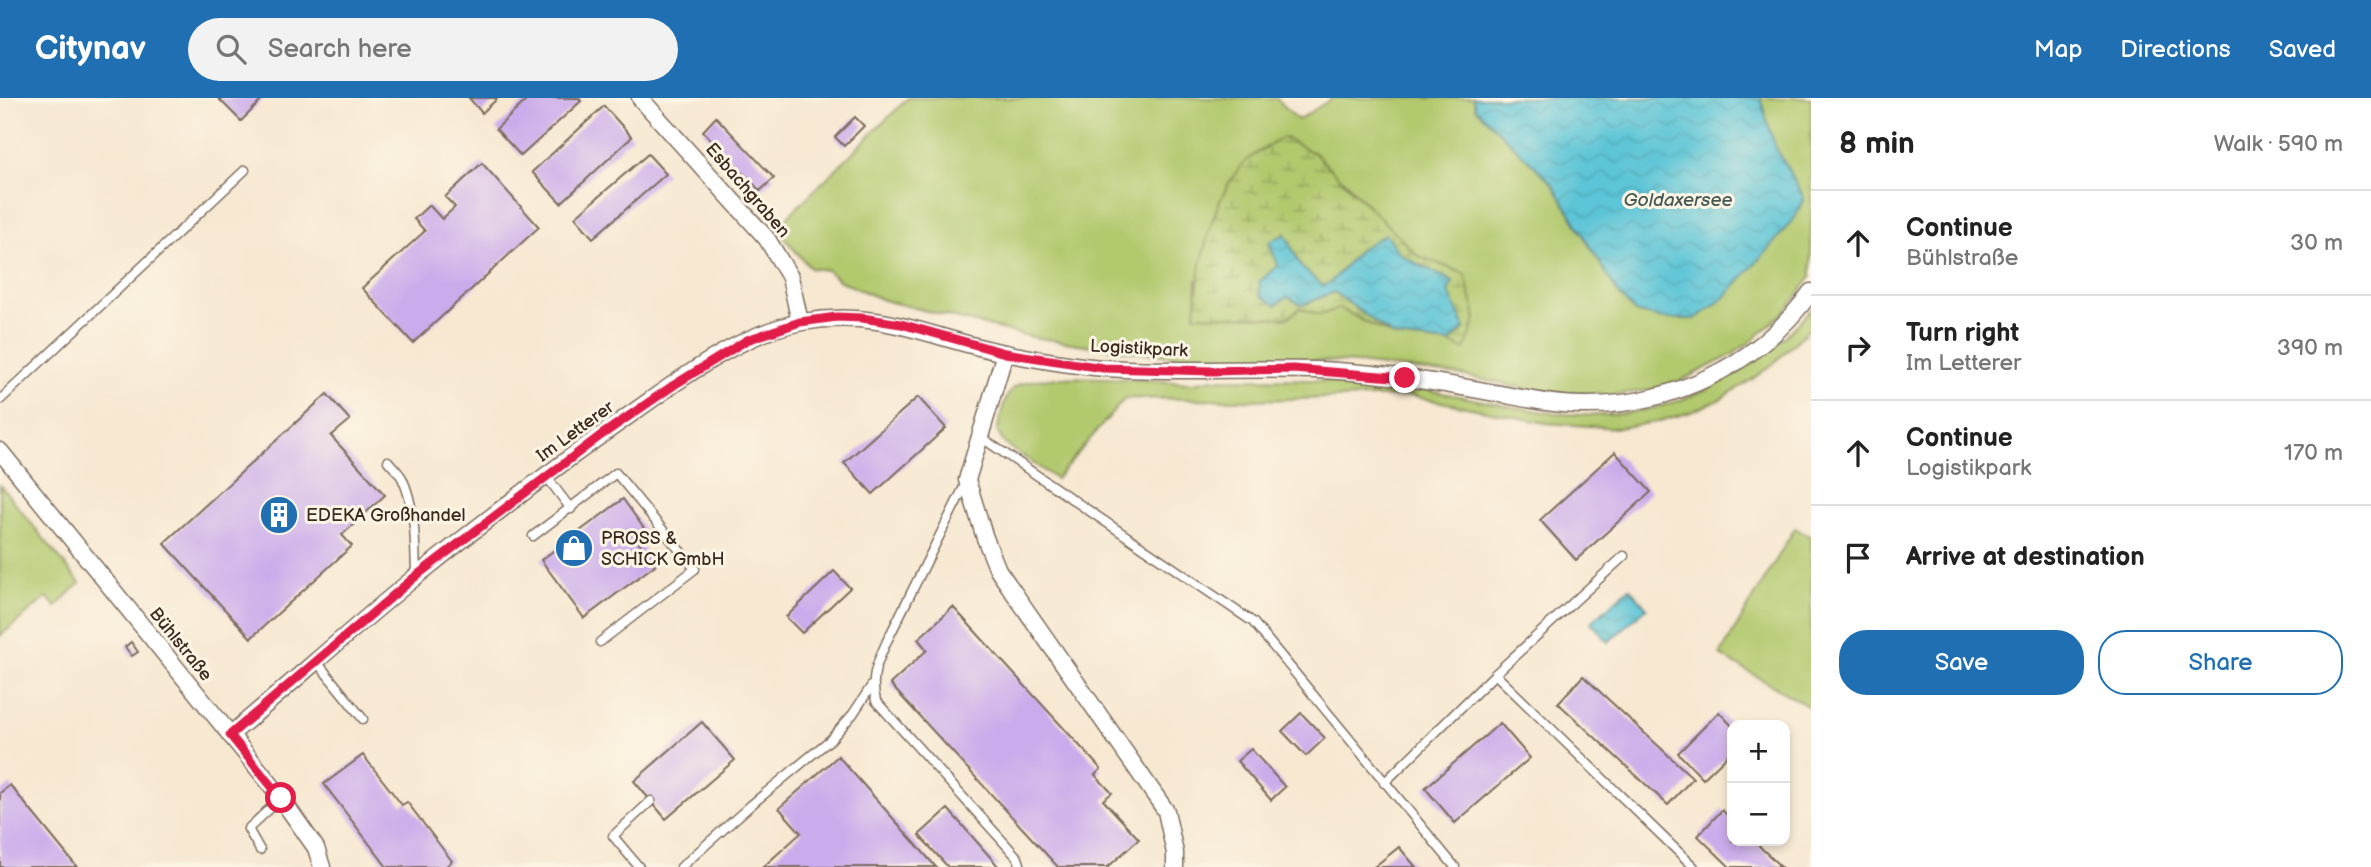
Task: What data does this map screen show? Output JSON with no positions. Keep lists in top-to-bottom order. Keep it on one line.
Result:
{"streets":{"street":["Esbachgraben","Logistikpark","Im Letterer","Bühlstraße"]},"crossings":[["Esbachgraben","Im Letterer"],["Logistikpark","Im Letterer"],["Im Letterer","Bühlstraße"]],"water":["Goldaxersee"],"places":{"building":["EDEKA Großhandel"],"shop":["PROSS & SCHICK GmbH"]},"page":{"header":"Citynav","search":"Search here","nav":["Map","Directions","Saved"],"heading":["8 min","Walk · 590 m"],"list":[["Continue","Bühlstraße","30 m"],["Turn right","Im Letterer","390 m"],["Continue","Logistikpark","170 m"],"Arrive at destination"],"buttons":["Save","Share"],"map_buttons":["+","−"]}}
